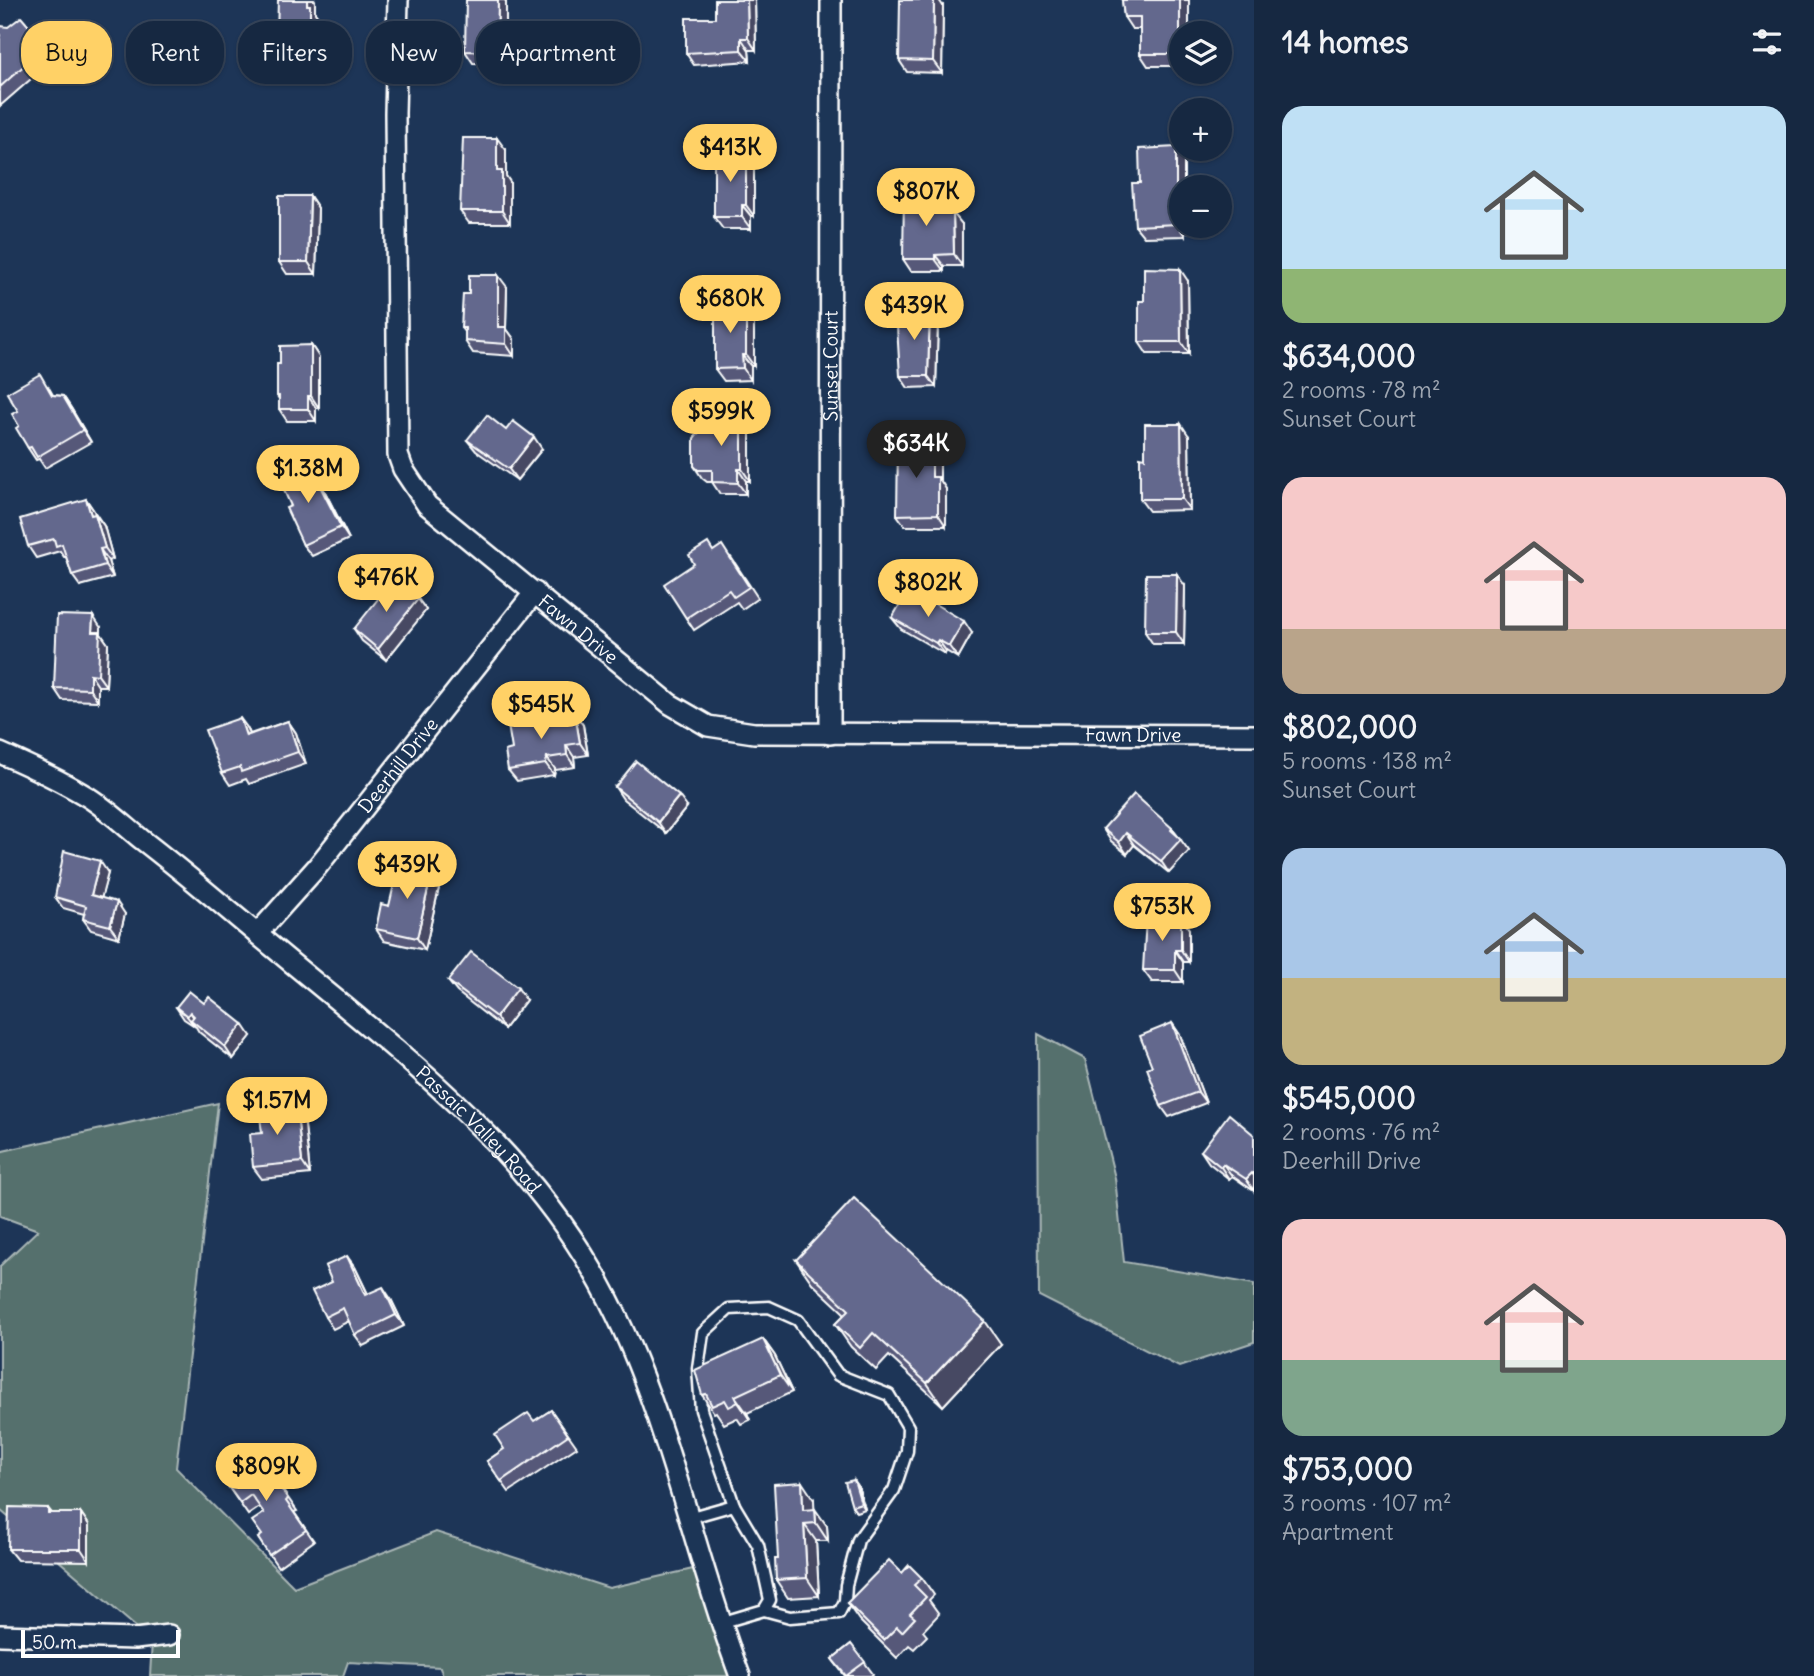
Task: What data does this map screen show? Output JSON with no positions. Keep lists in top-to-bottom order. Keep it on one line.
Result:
{"streets":{"street":["Sunset Court","Fawn Drive","Deerhill Drive","Passaic Valley Road"]},"crossings":[["Sunset Court","Fawn Drive"],["Fawn Drive","Deerhill Drive"],["Deerhill Drive","Passaic Valley Road"]],"scale_bar":"50 m","page":{"heading":"14 homes","map_buttons":["+","−"],"chip":["Buy","Rent","Filters","New","Apartment"],"list":[{"name":"$634,000","note":"2 rooms · 78 m² · Sunset Court"},{"name":"$802,000","note":"5 rooms · 138 m² · Sunset Court"},{"name":"$545,000","note":"2 rooms · 76 m² · Deerhill Drive"},{"name":"$753,000","note":"3 rooms · 107 m² · Apartment"}],"price":["$413K","$807K","$680K","$439K","$599K","$634K","$1.38M","$476K","$802K","$545K","$439K","$753K","$1.57M","$809K"],"scale":"50 m"}}
